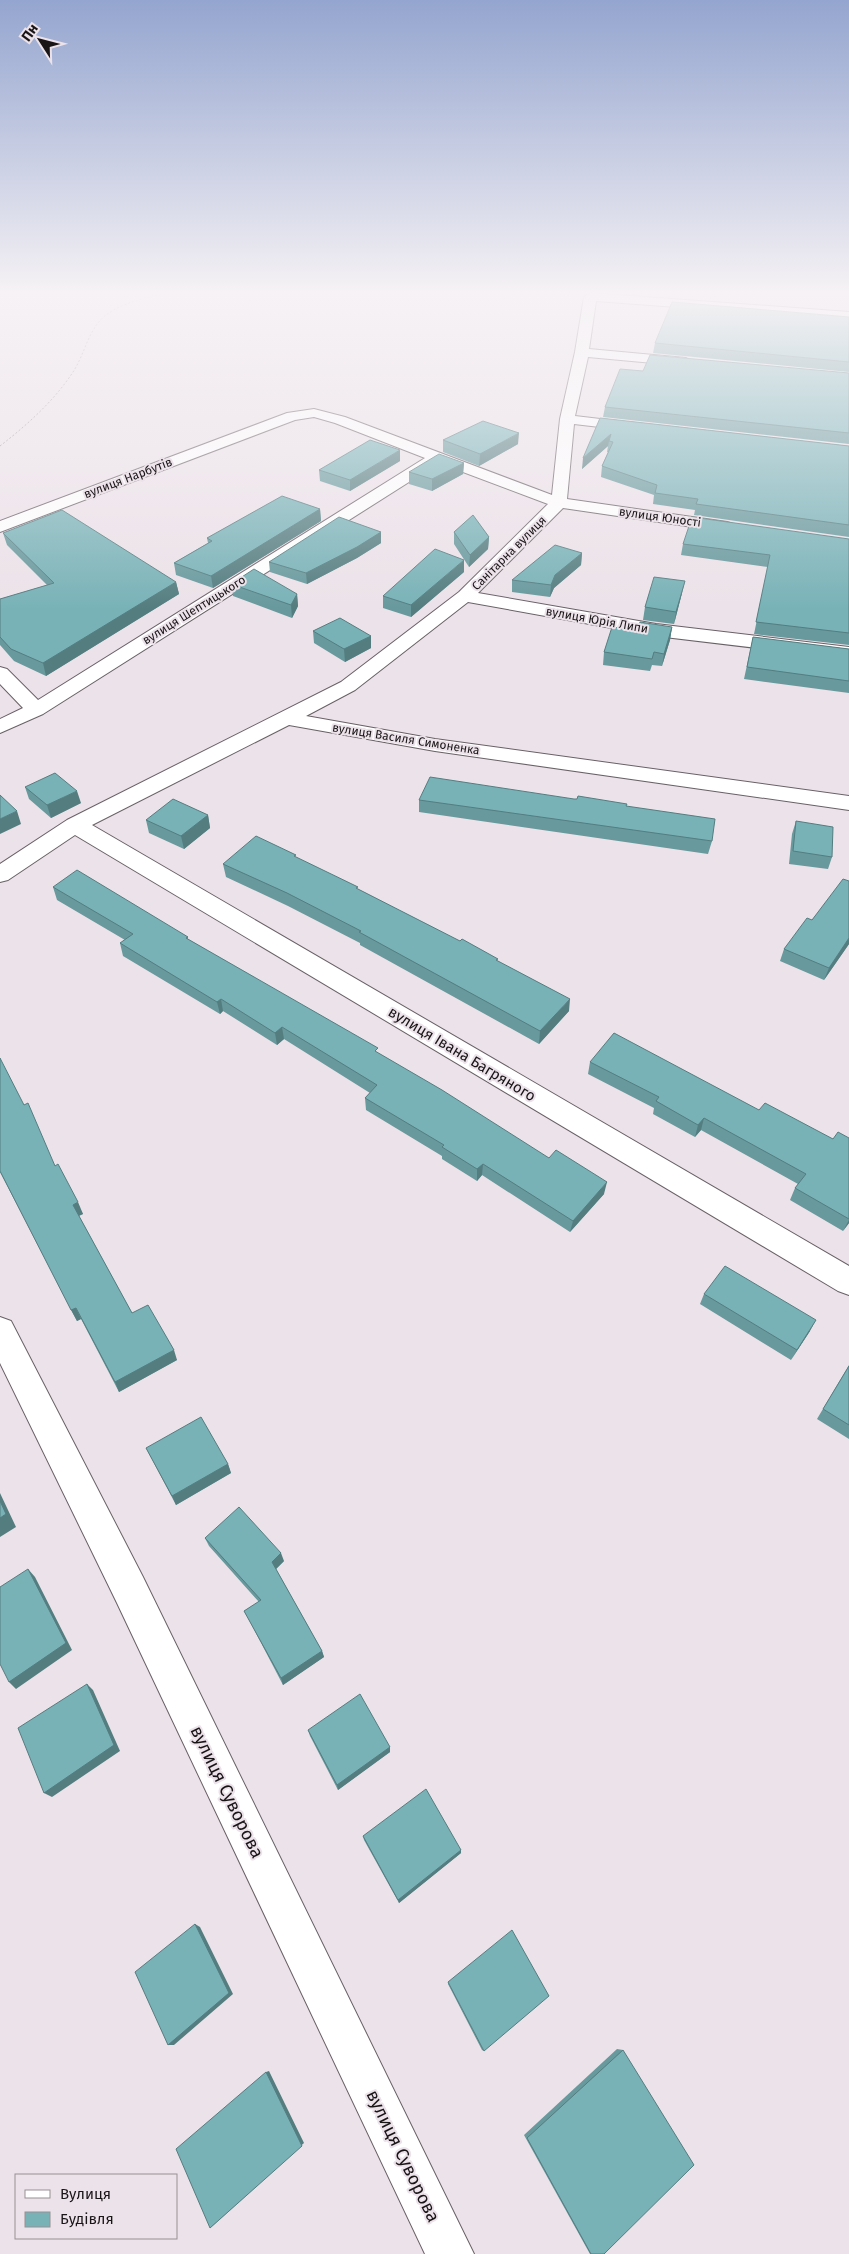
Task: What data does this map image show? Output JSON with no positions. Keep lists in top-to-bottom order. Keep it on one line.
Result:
{"streets":{"street":["вулиця Нарбутів","вулиця Юності","Санітарна вулиця","вулиця Шептицького","вулиця Юрія Липи","вулиця Василя Симоненка","вулиця Івана Багряного","вулиця Суворова"]},"crossings":[["вулиця Нарбутів","вулиця Юності"],["вулиця Юності","Санітарна вулиця"],["вулиця Юності","вулиця Шептицького"],["Санітарна вулиця","вулиця Юрія Липи"],["Санітарна вулиця","вулиця Василя Симоненка"]],"legend":["Вулиця","Будівля"],"north":"top left"}
